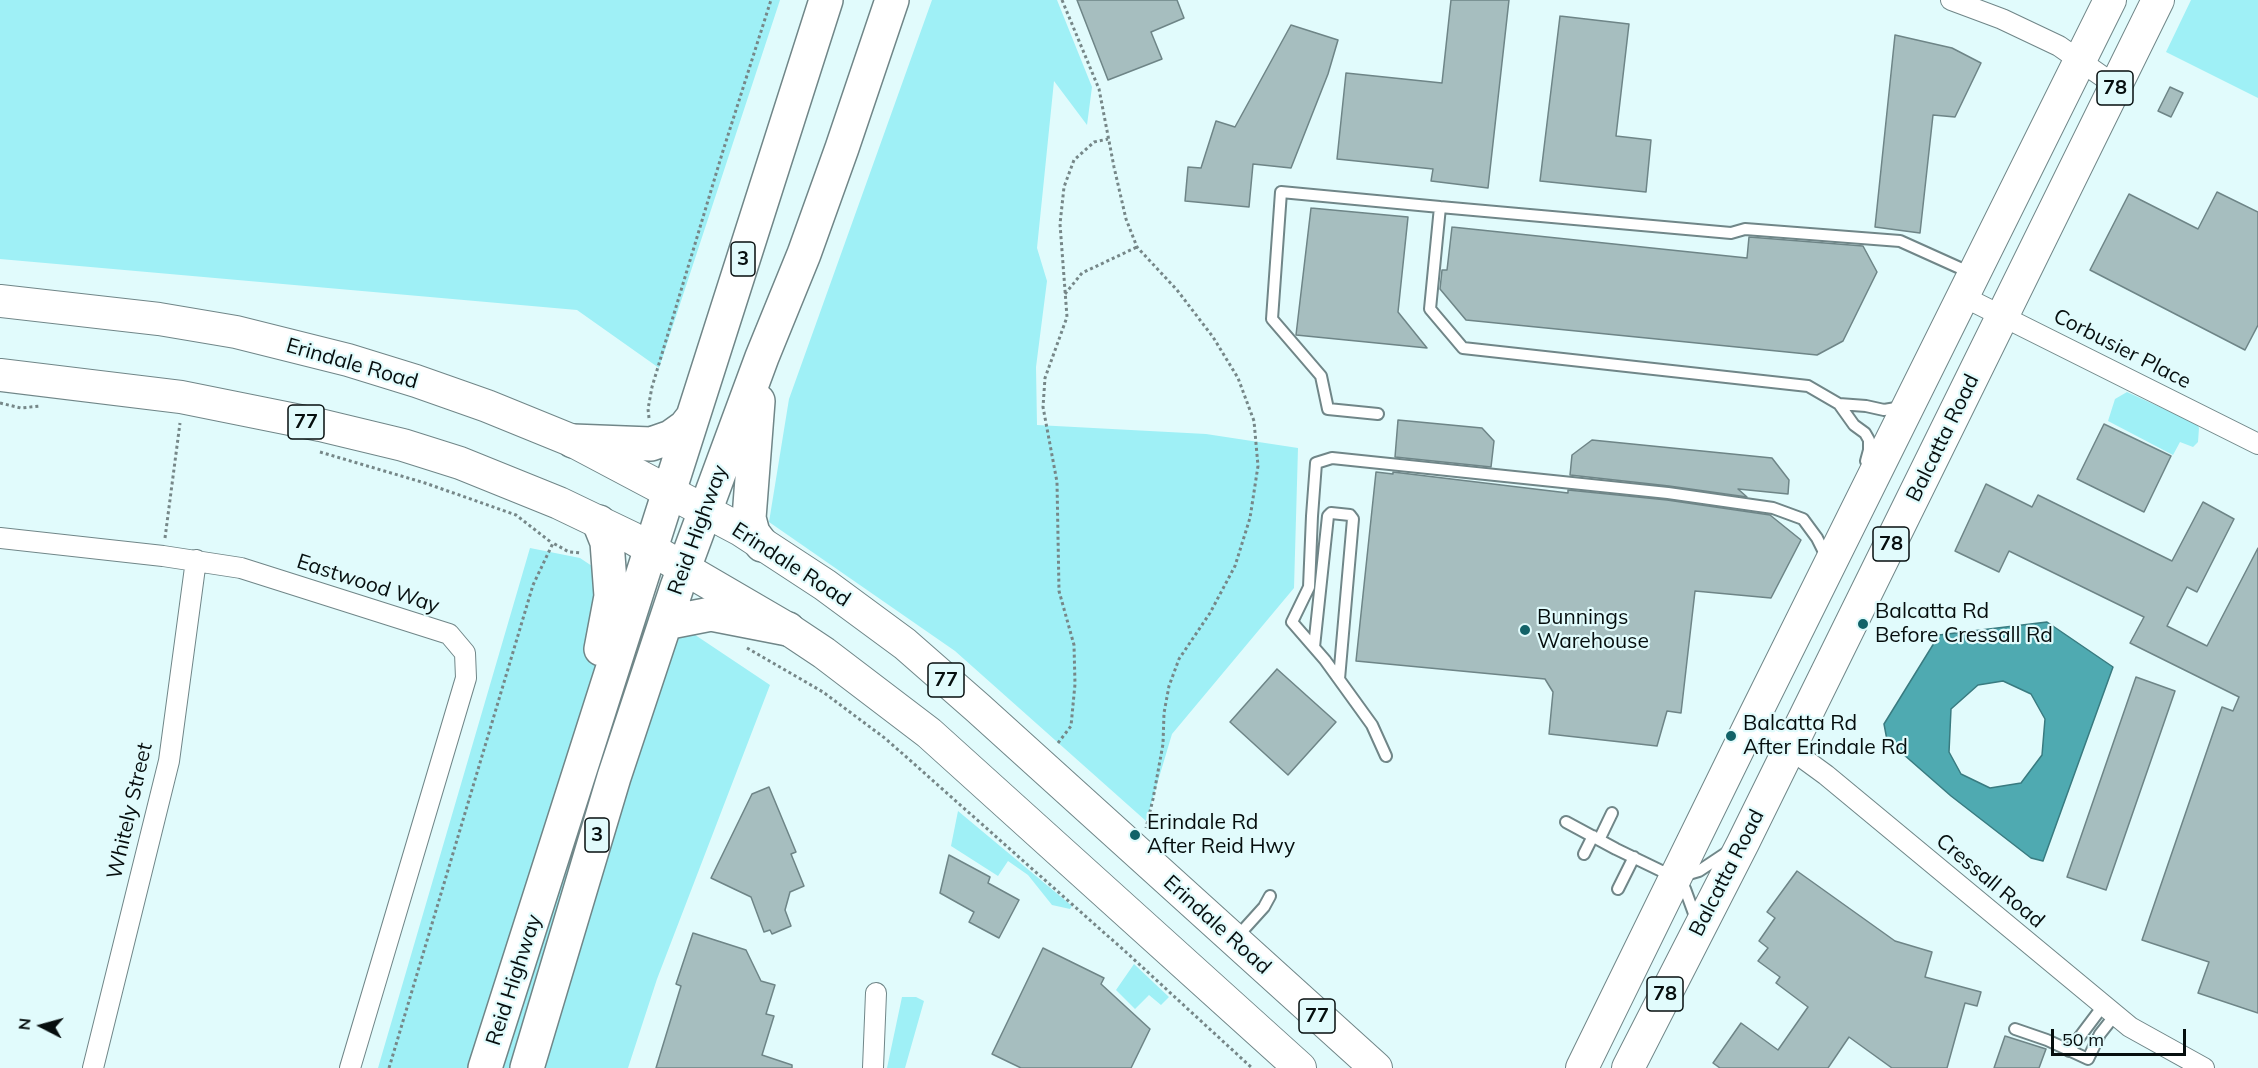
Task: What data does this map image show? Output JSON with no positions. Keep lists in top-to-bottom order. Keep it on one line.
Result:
{"streets":{"highway":["3","Reid Highway"],"main road":["78","Erindale Road","77","Balcatta Road"],"street":["Corbusier Place","Eastwood Way","Whitely Street","Cressall Road"]},"crossings":[["Corbusier Place","Balcatta Road"],["Erindale Road","Reid Highway"],["77","Reid Highway"],["Balcatta Road","Cressall Road"],["Eastwood Way","Whitely Street"]],"places":["Balcatta Rd Before Cressall Rd","Bunnings Warehouse","Balcatta Rd After Erindale Rd","Erindale Rd After Reid Hwy"],"scale_bar":"50 m","north":"left"}
